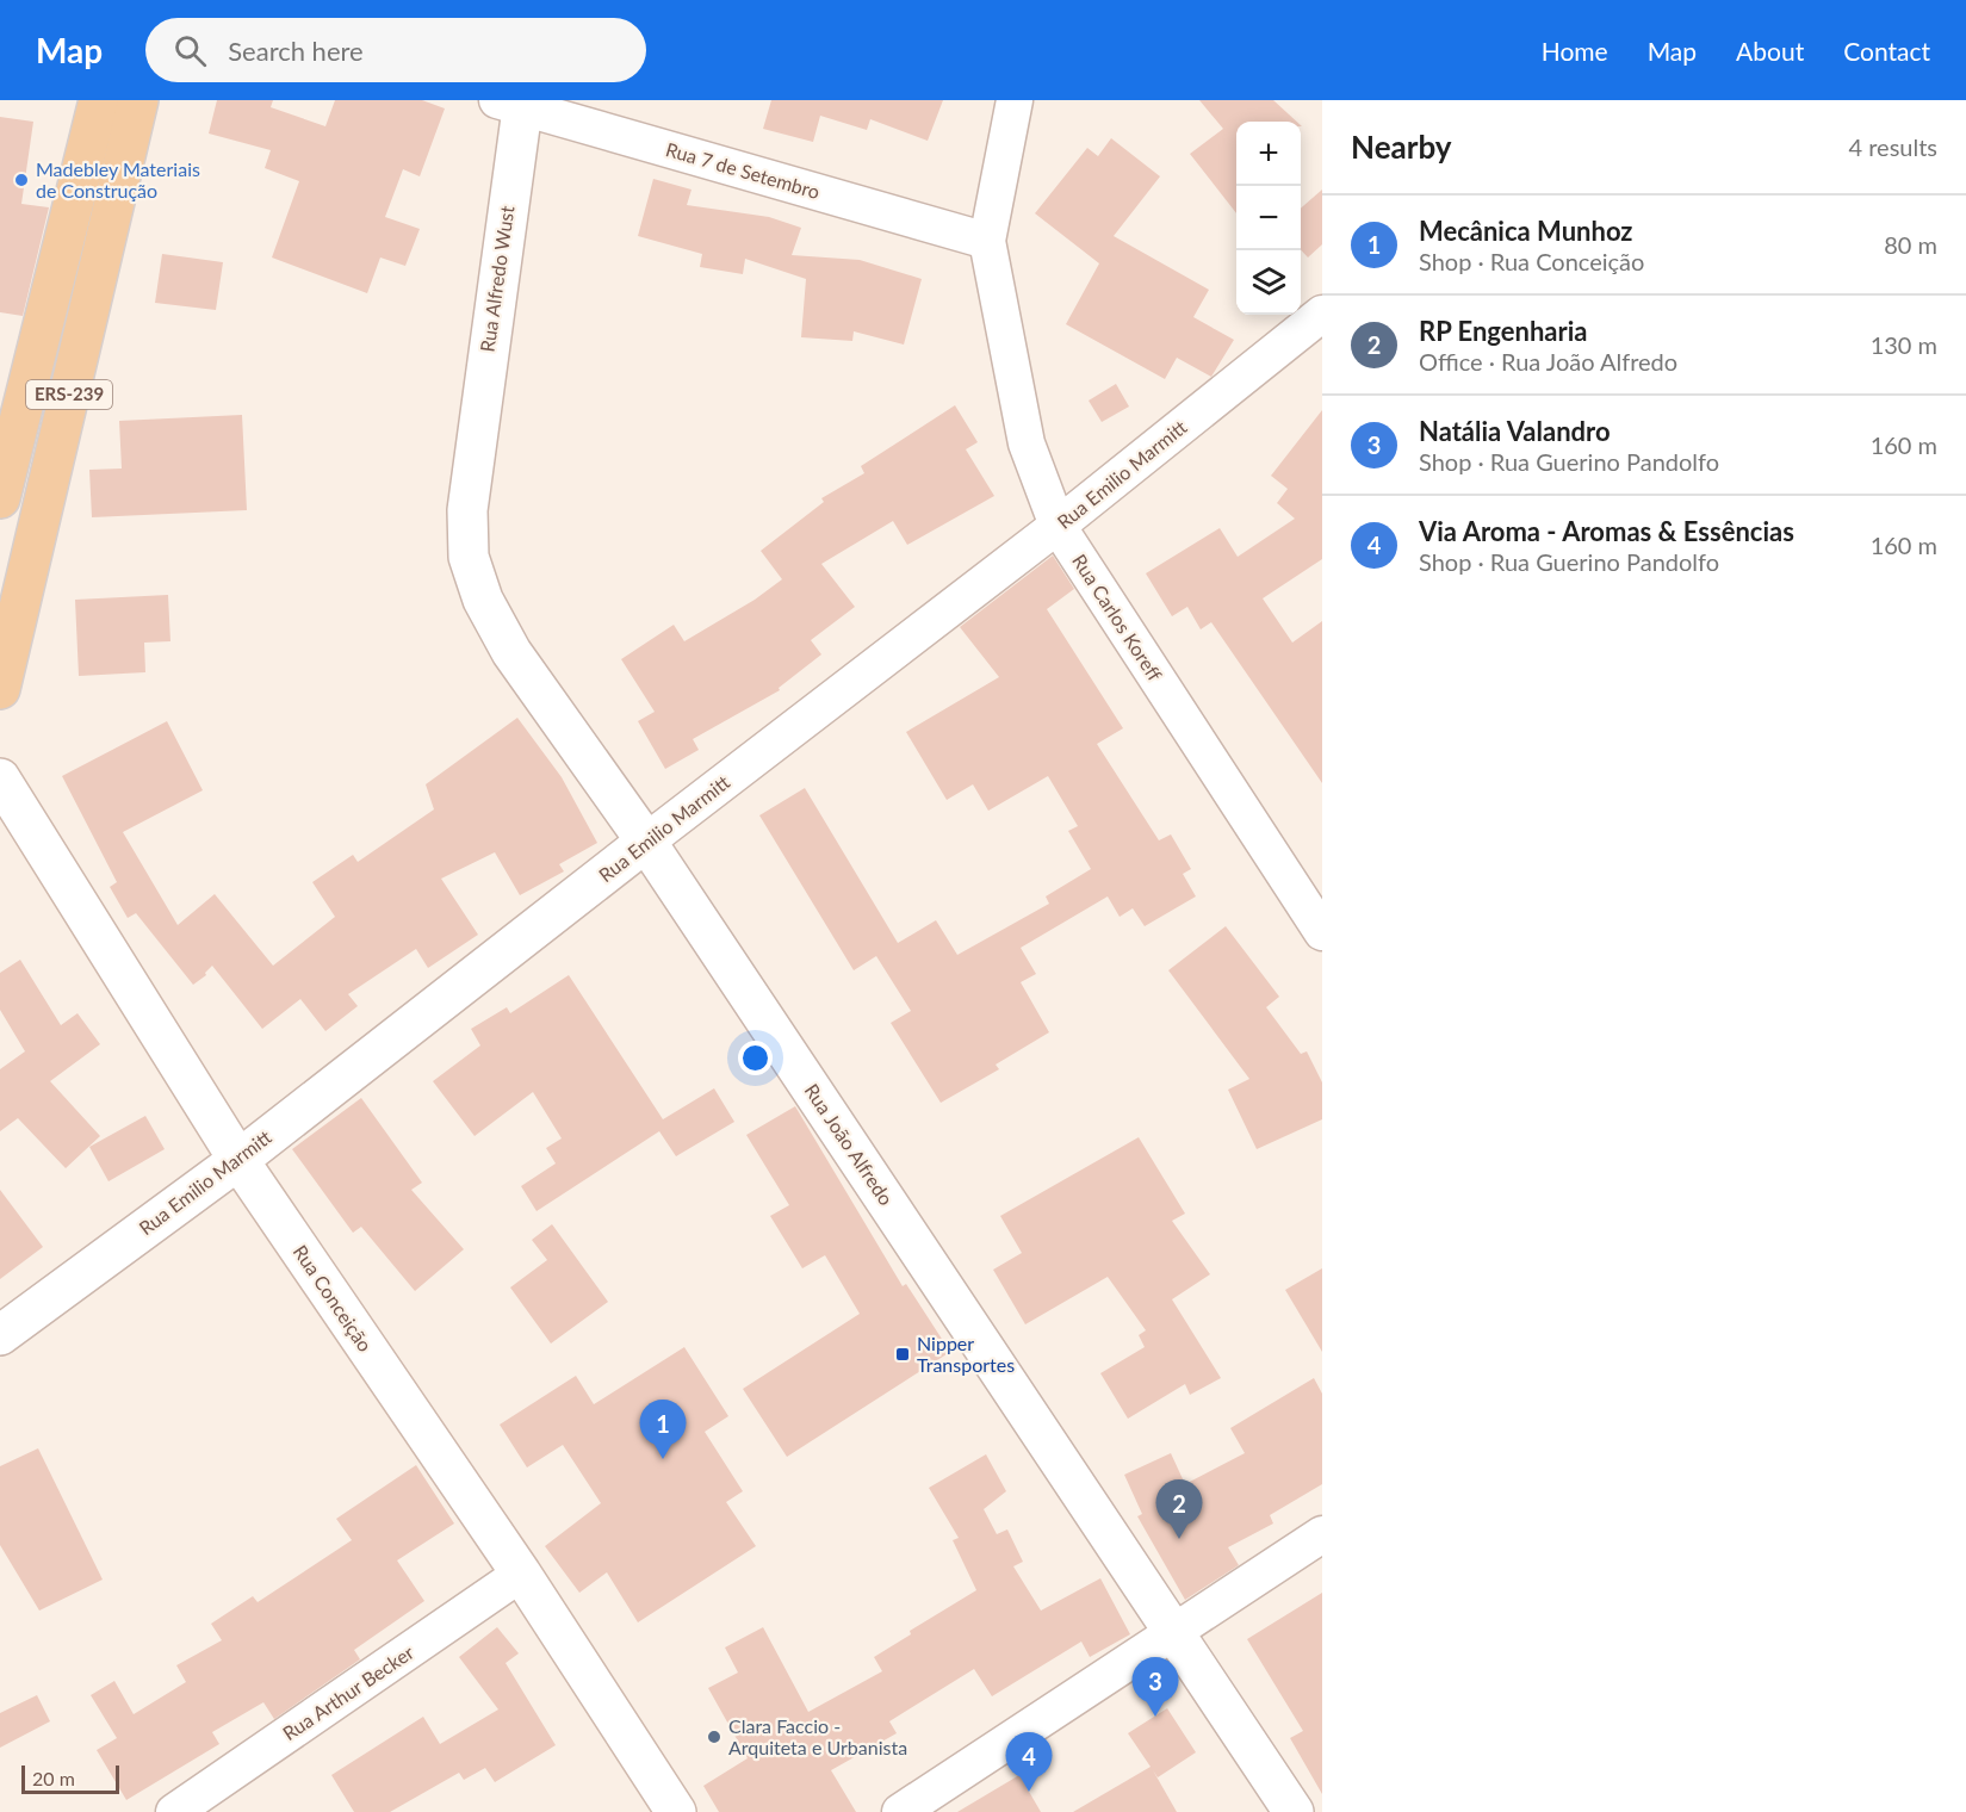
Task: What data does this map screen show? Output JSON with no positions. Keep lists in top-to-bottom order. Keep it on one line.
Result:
{"streets":{"main road":["ERS-239"],"street":["Rua 7 de Setembro","Rua Alfredo Wust","Rua Emilio Marmitt","Rua Carlos Koreff","Rua João Alfredo","Rua Conceição","Rua Arthur Becker"]},"crossings":[["Rua 7 de Setembro","Rua Alfredo Wust"],["Rua 7 de Setembro","Rua Carlos Koreff"],["Rua Alfredo Wust","Rua João Alfredo"],["Rua Emilio Marmitt","Rua Carlos Koreff"],["Rua Emilio Marmitt","Rua João Alfredo"],["Rua Emilio Marmitt","Rua Conceição"],["Rua Conceição","Rua Arthur Becker"]],"places":{"other":["Madebley Materiais de Construção","Clara Faccio - Arquiteta e Urbanista"],"transit":["Nipper Transportes"]},"scale_bar":"20 m","page":{"header":"Map","search":"Search here","nav":["Home","Map","About","Contact"],"heading":["Nearby","4 results"],"map_buttons":["+","−"],"list":[{"mark":"1","name":"Mecânica Munhoz","note":"Shop · Rua Conceição","value":"80 m"},{"mark":"2","name":"RP Engenharia","note":"Office · Rua João Alfredo","value":"130 m"},{"mark":"3","name":"Natália Valandro","note":"Shop · Rua Guerino Pandolfo","value":"160 m"},{"mark":"4","name":"Via Aroma - Aromas & Essências","note":"Shop · Rua Guerino Pandolfo","value":"160 m"}],"pins":["1","2","3","4"],"scale":"20 m"}}
